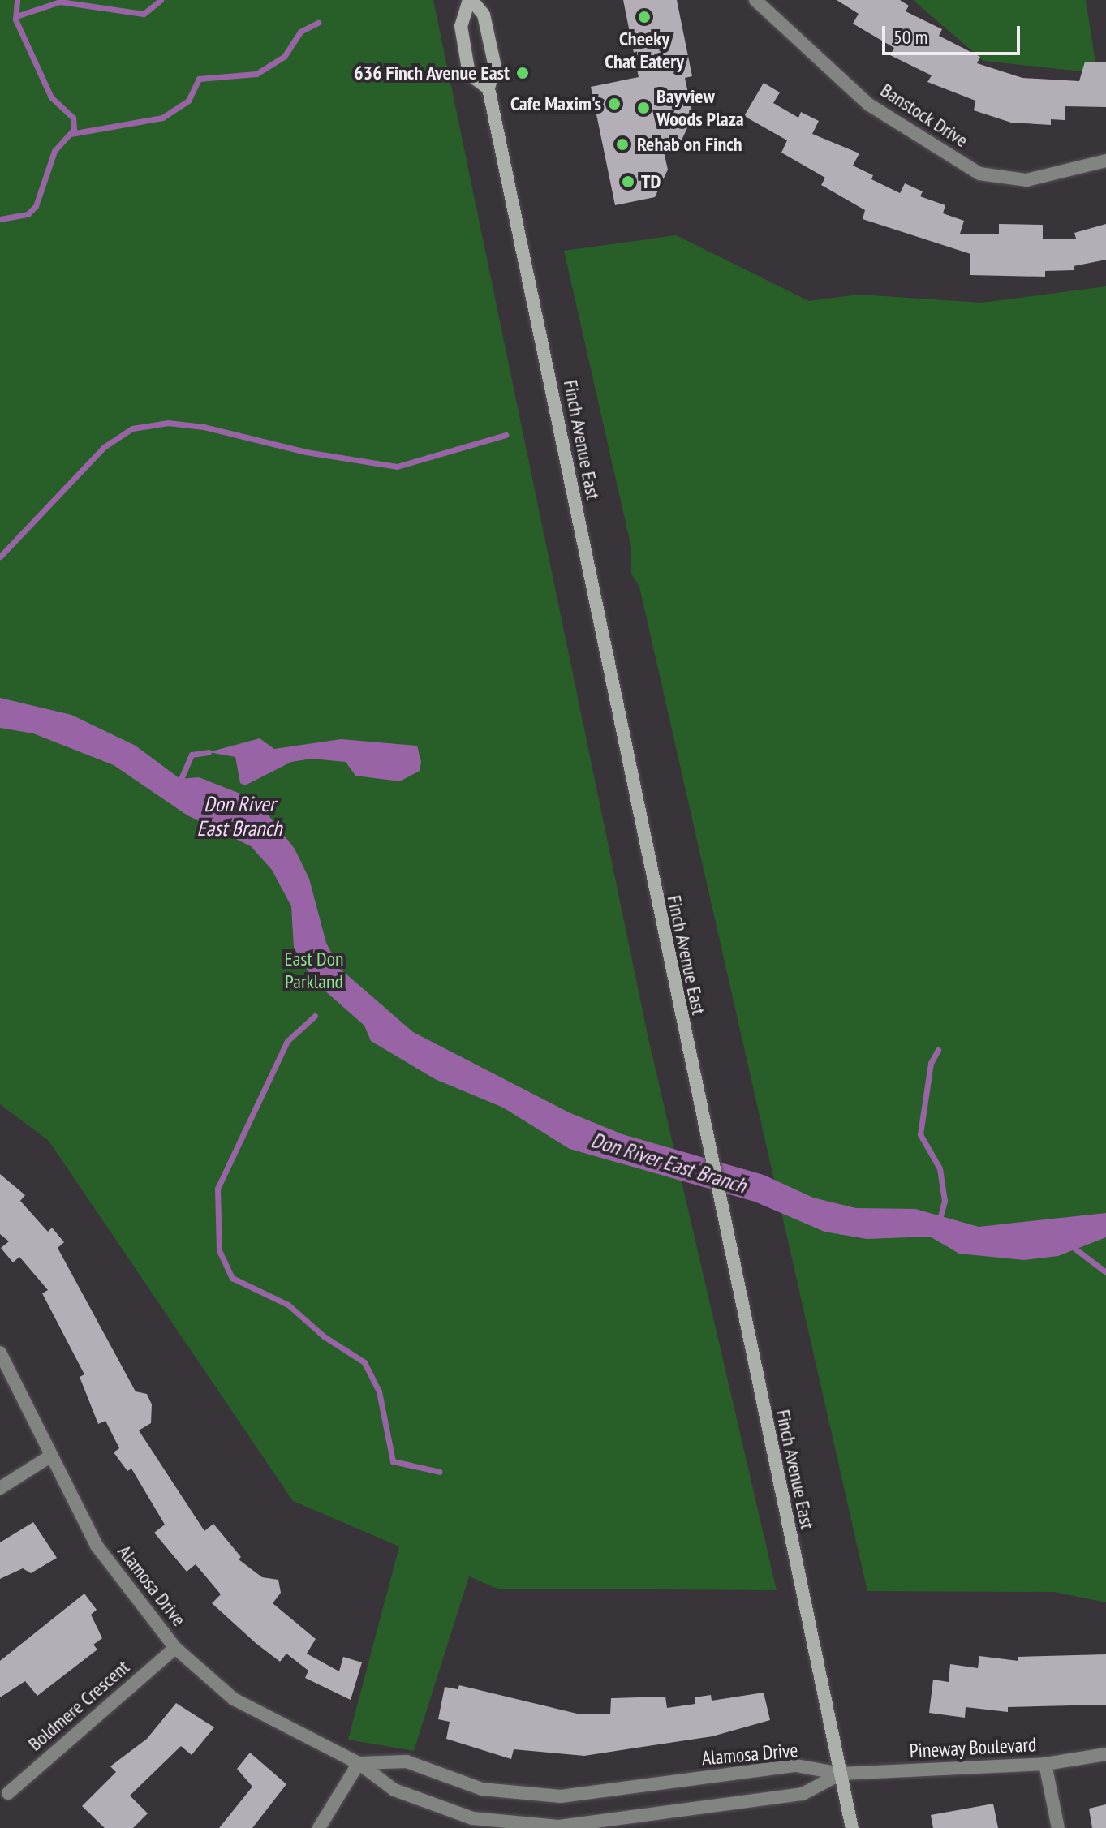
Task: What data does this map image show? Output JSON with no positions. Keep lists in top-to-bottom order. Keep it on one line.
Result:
{"streets":{"main road":["Finch Avenue East"],"street":["Banstock Drive","Alamosa Drive","Boldmere Crescent","Pineway Boulevard"]},"crossings":[["Finch Avenue East","Alamosa Drive"],["Finch Avenue East","Pineway Boulevard"],["Alamosa Drive","Boldmere Crescent"],["Alamosa Drive","Pineway Boulevard"]],"water":["Don River East Branch"],"parks":["East Don Parkland"],"places":["Cheeky Chat Eatery","636 Finch Avenue East","Cafe Maxim's","Bayview Woods Plaza","Rehab on Finch","TD"],"scale_bar":"50 m"}
